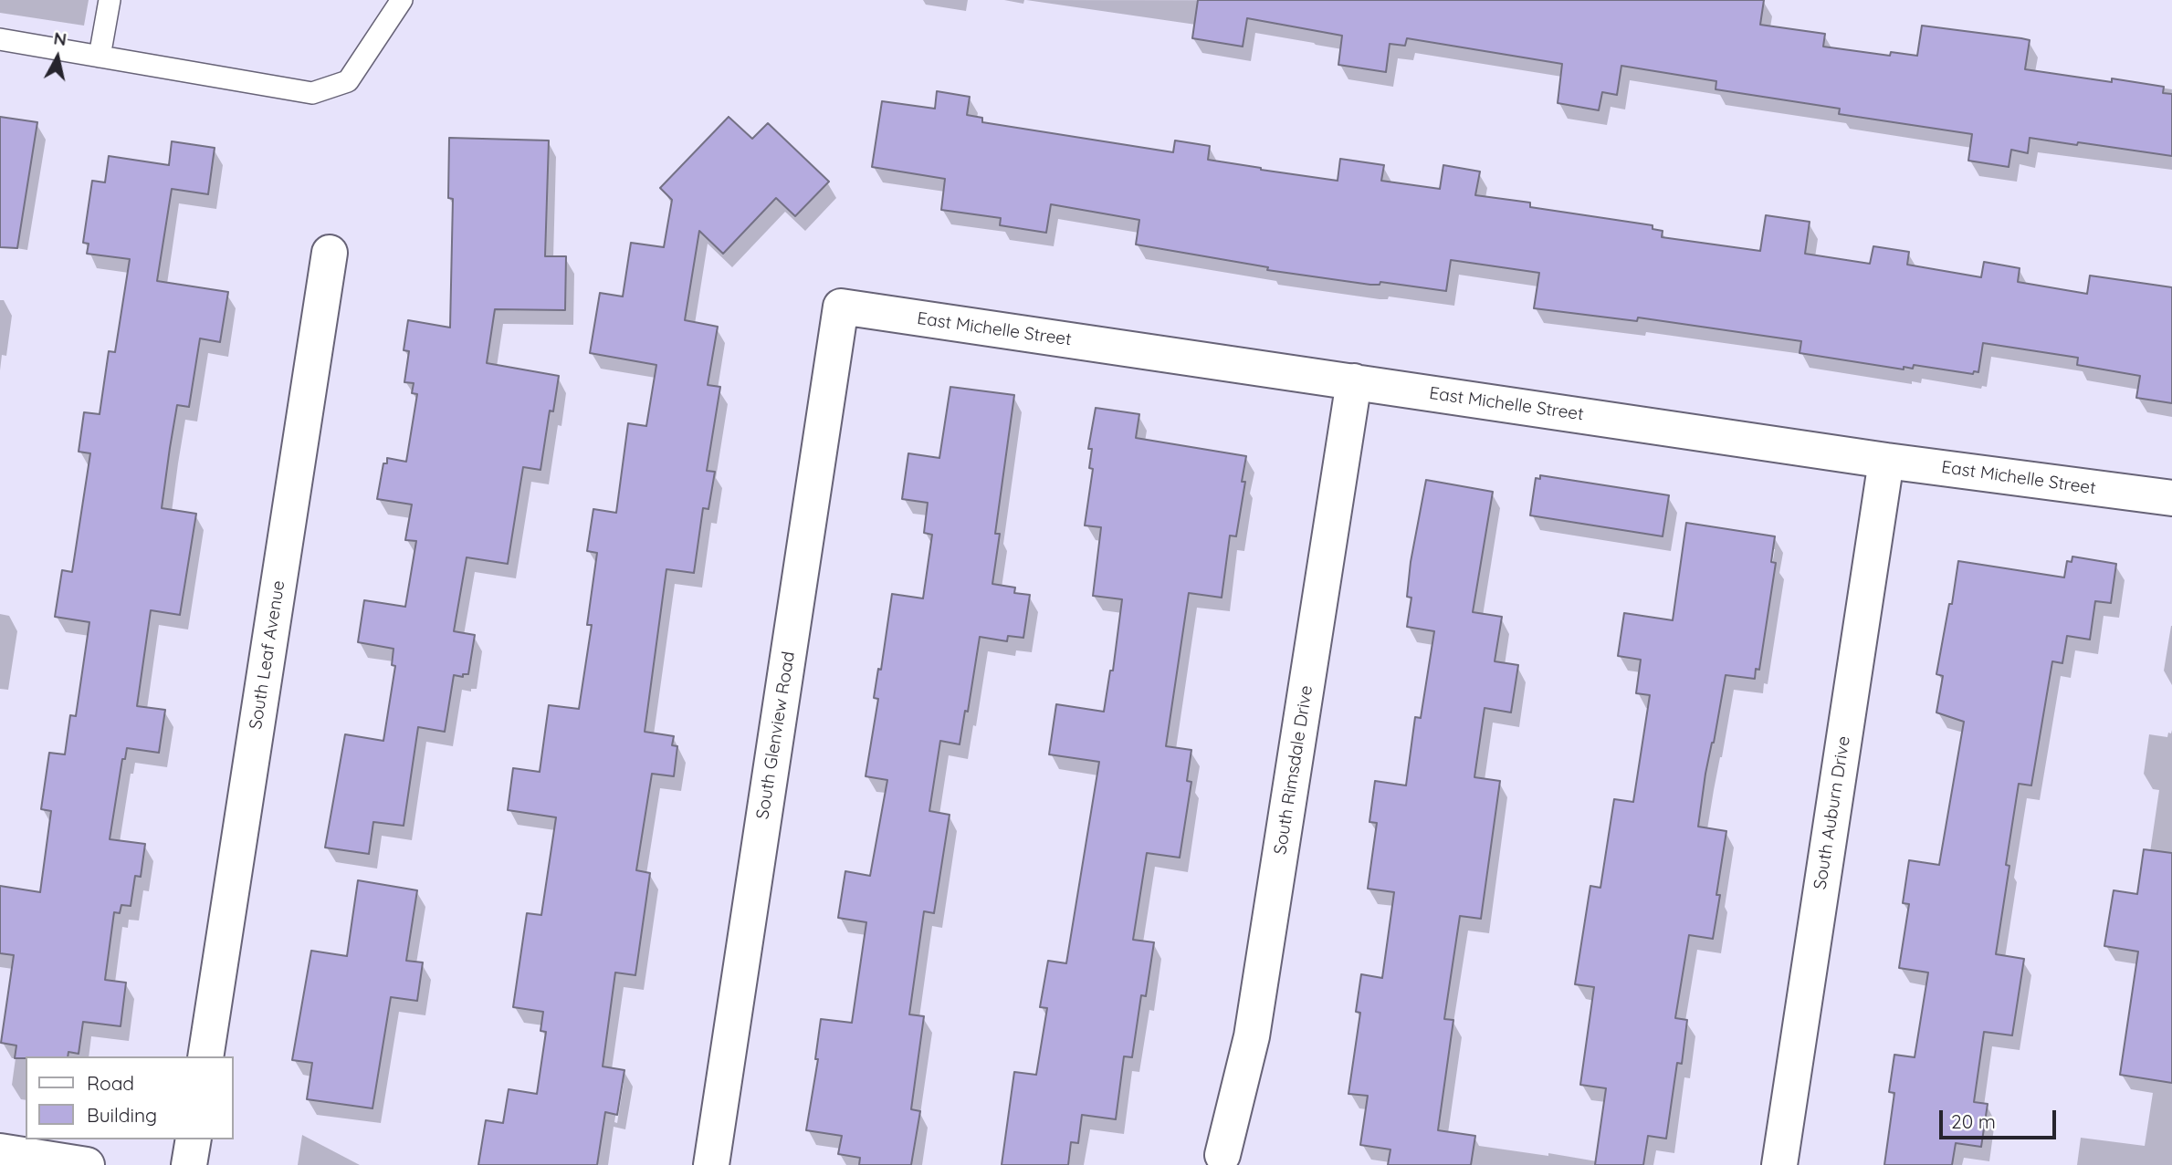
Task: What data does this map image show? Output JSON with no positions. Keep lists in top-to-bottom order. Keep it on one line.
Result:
{"streets":{"street":["East Michelle Street","South Leaf Avenue","South Glenview Road","South Rimsdale Drive","South Auburn Drive"]},"crossings":[["East Michelle Street","South Glenview Road"],["East Michelle Street","South Rimsdale Drive"],["East Michelle Street","South Auburn Drive"]],"legend":["Road","Building"],"scale_bar":"20 m","north":"top"}
